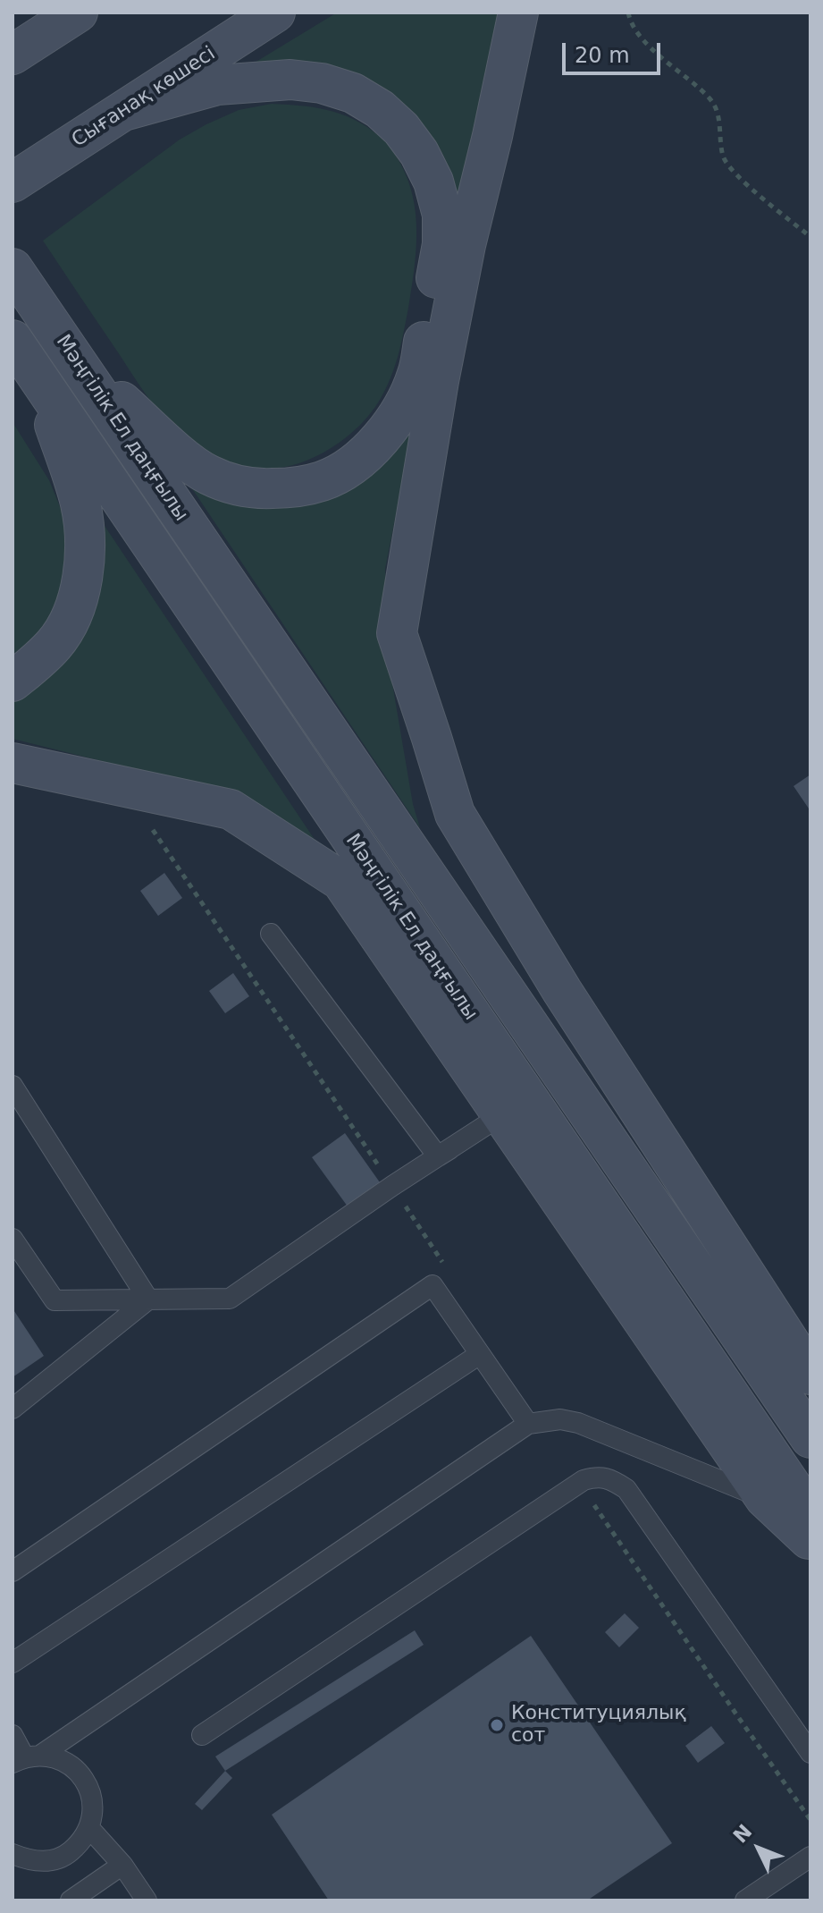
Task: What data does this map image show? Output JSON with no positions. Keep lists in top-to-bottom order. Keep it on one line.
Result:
{"streets":{"main road":["Сығанақ көшесі","Мәңгілік Ел даңғылы"]},"places":["Конституциялық сот"],"scale_bar":"20 m","north":"top left"}
